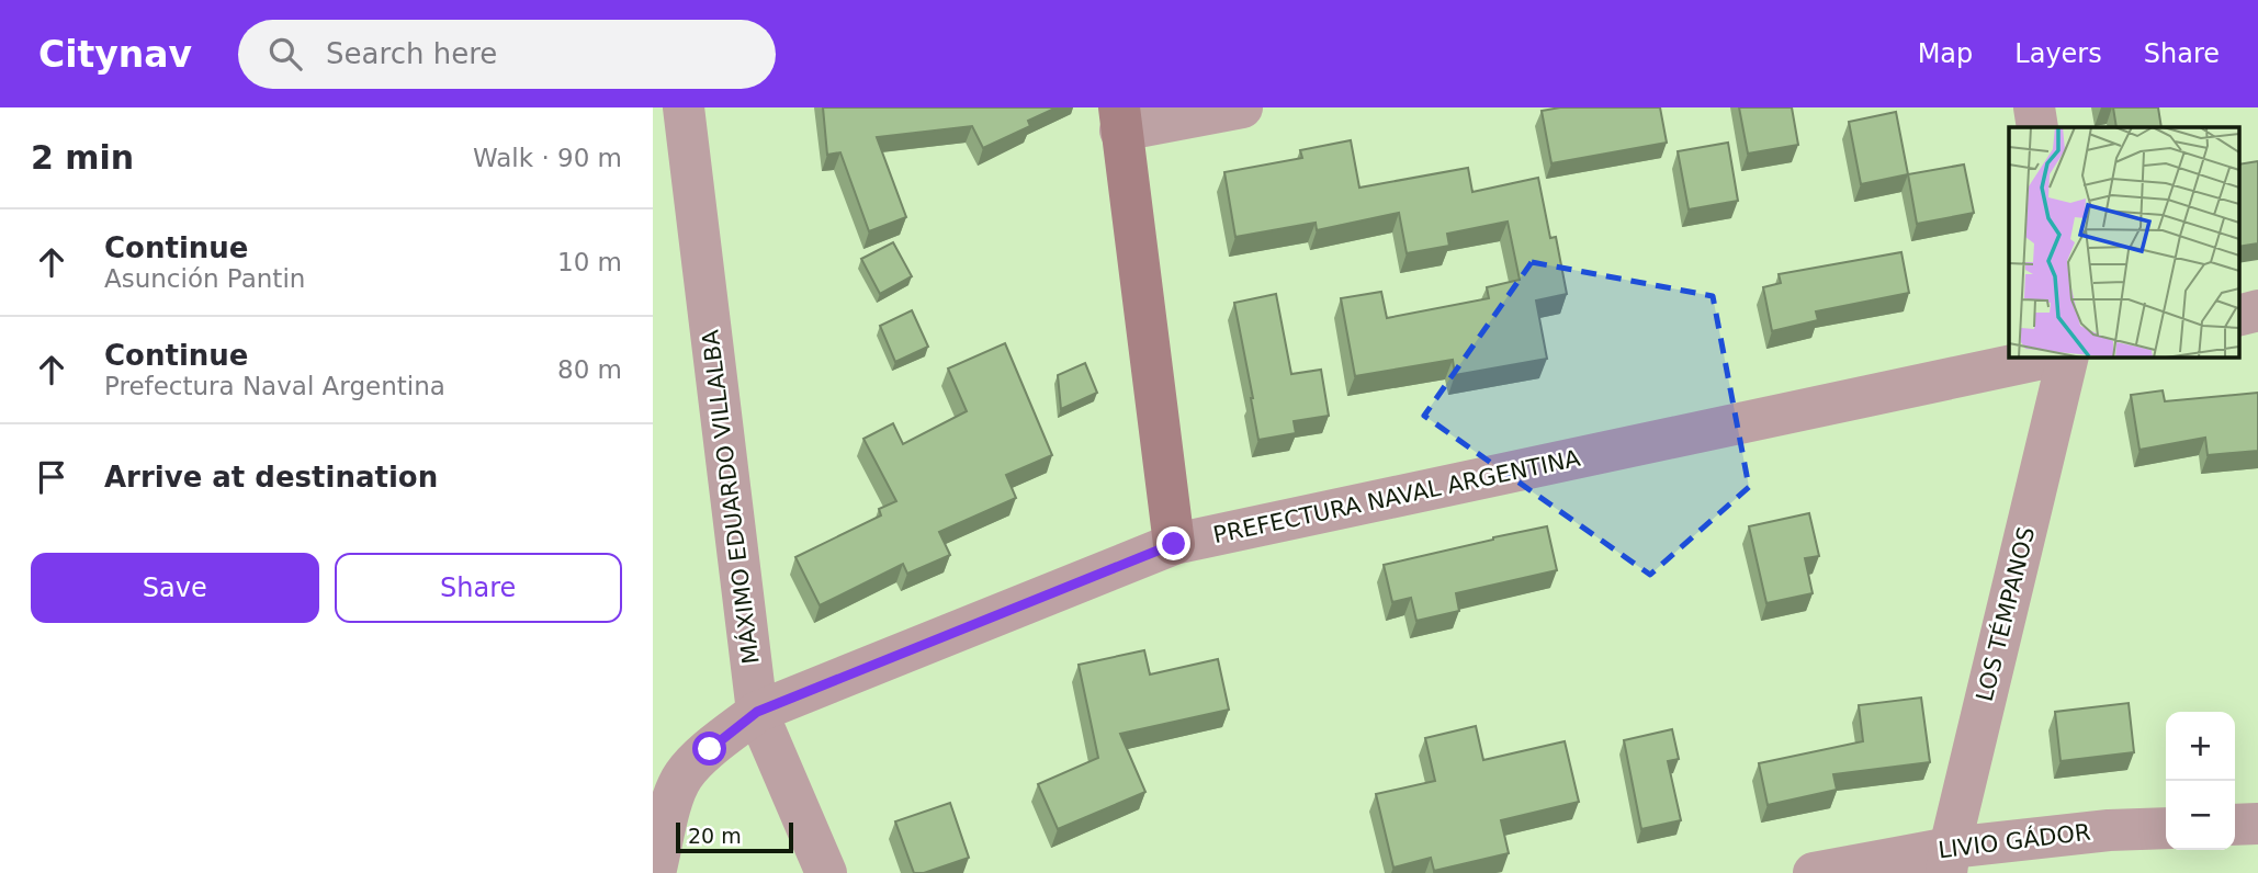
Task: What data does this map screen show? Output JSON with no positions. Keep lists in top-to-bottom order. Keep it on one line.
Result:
{"streets":{"street":["MÁXIMO EDUARDO VILLALBA","PREFECTURA NAVAL ARGENTINA","LOS TÉMPANOS","LIVIO GÁDOR"]},"crossings":[["MÁXIMO EDUARDO VILLALBA","PREFECTURA NAVAL ARGENTINA"],["LOS TÉMPANOS","LIVIO GÁDOR"]],"scale_bar":"20 m","page":{"header":"Citynav","search":"Search here","nav":["Map","Layers","Share"],"heading":["2 min","Walk · 90 m"],"list":[["Continue","Asunción Pantin","10 m"],["Continue","Prefectura Naval Argentina","80 m"],"Arrive at destination"],"buttons":["Save","Share"],"map_buttons":["+","−"],"scale":"20 m"}}
